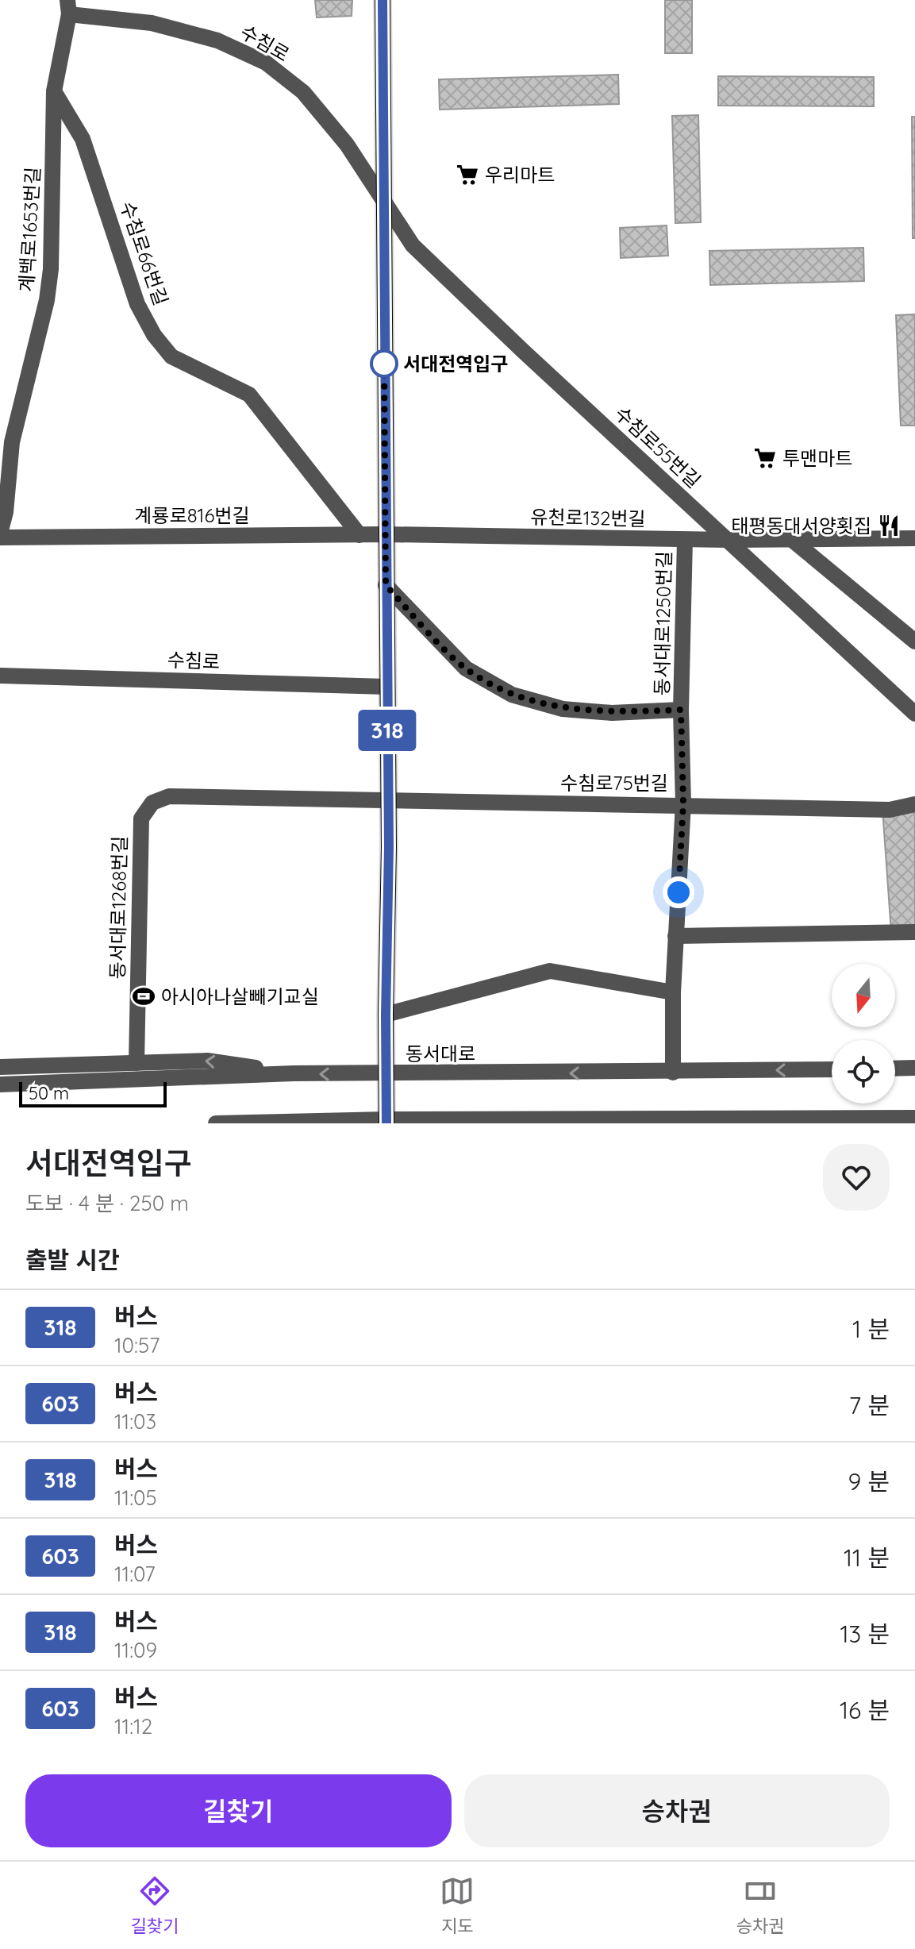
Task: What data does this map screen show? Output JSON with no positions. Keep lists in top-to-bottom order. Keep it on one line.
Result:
{"streets":{"street":["수침로","계백로1653번길","수침로66번길","수침로55번길","계룡로816번길","유천로132번길","동서대로1250번길","수침로75번길","동서대로1268번길","동서대로"]},"crossings":[["수침로","계백로1653번길"],["수침로","수침로55번길"],["계백로1653번길","수침로66번길"],["계백로1653번길","계룡로816번길"],["수침로66번길","계룡로816번길"],["수침로55번길","유천로132번길"],["계룡로816번길","유천로132번길"],["유천로132번길","동서대로1250번길"],["동서대로1250번길","수침로75번길"],["동서대로1250번길","동서대로"],["수침로75번길","동서대로1268번길"]],"places":{"supermarket":["우리마트","투맨마트"],"other":["서대전역입구"],"restaurant":["태평동대서양횟집"],"sports":["아시아나살빼기교실"]},"lines":["bus line 318"],"scale_bar":"50 m","north":"bottom","page":{"on_map":"318","scale":"50 m","heading":[["서대전역입구","도보 · 4 분 · 250 m"],"출발 시간"],"list":[{"mark":"318","name":"버스","note":"10:57","value":"1 분"},{"mark":"603","name":"버스","note":"11:03","value":"7 분"},{"mark":"318","name":"버스","note":"11:05","value":"9 분"},{"mark":"603","name":"버스","note":"11:07","value":"11 분"},{"mark":"318","name":"버스","note":"11:09","value":"13 분"},{"mark":"603","name":"버스","note":"11:12","value":"16 분"}],"buttons":["길찾기","승차권"],"tabs":["길찾기","지도","승차권"]}}
